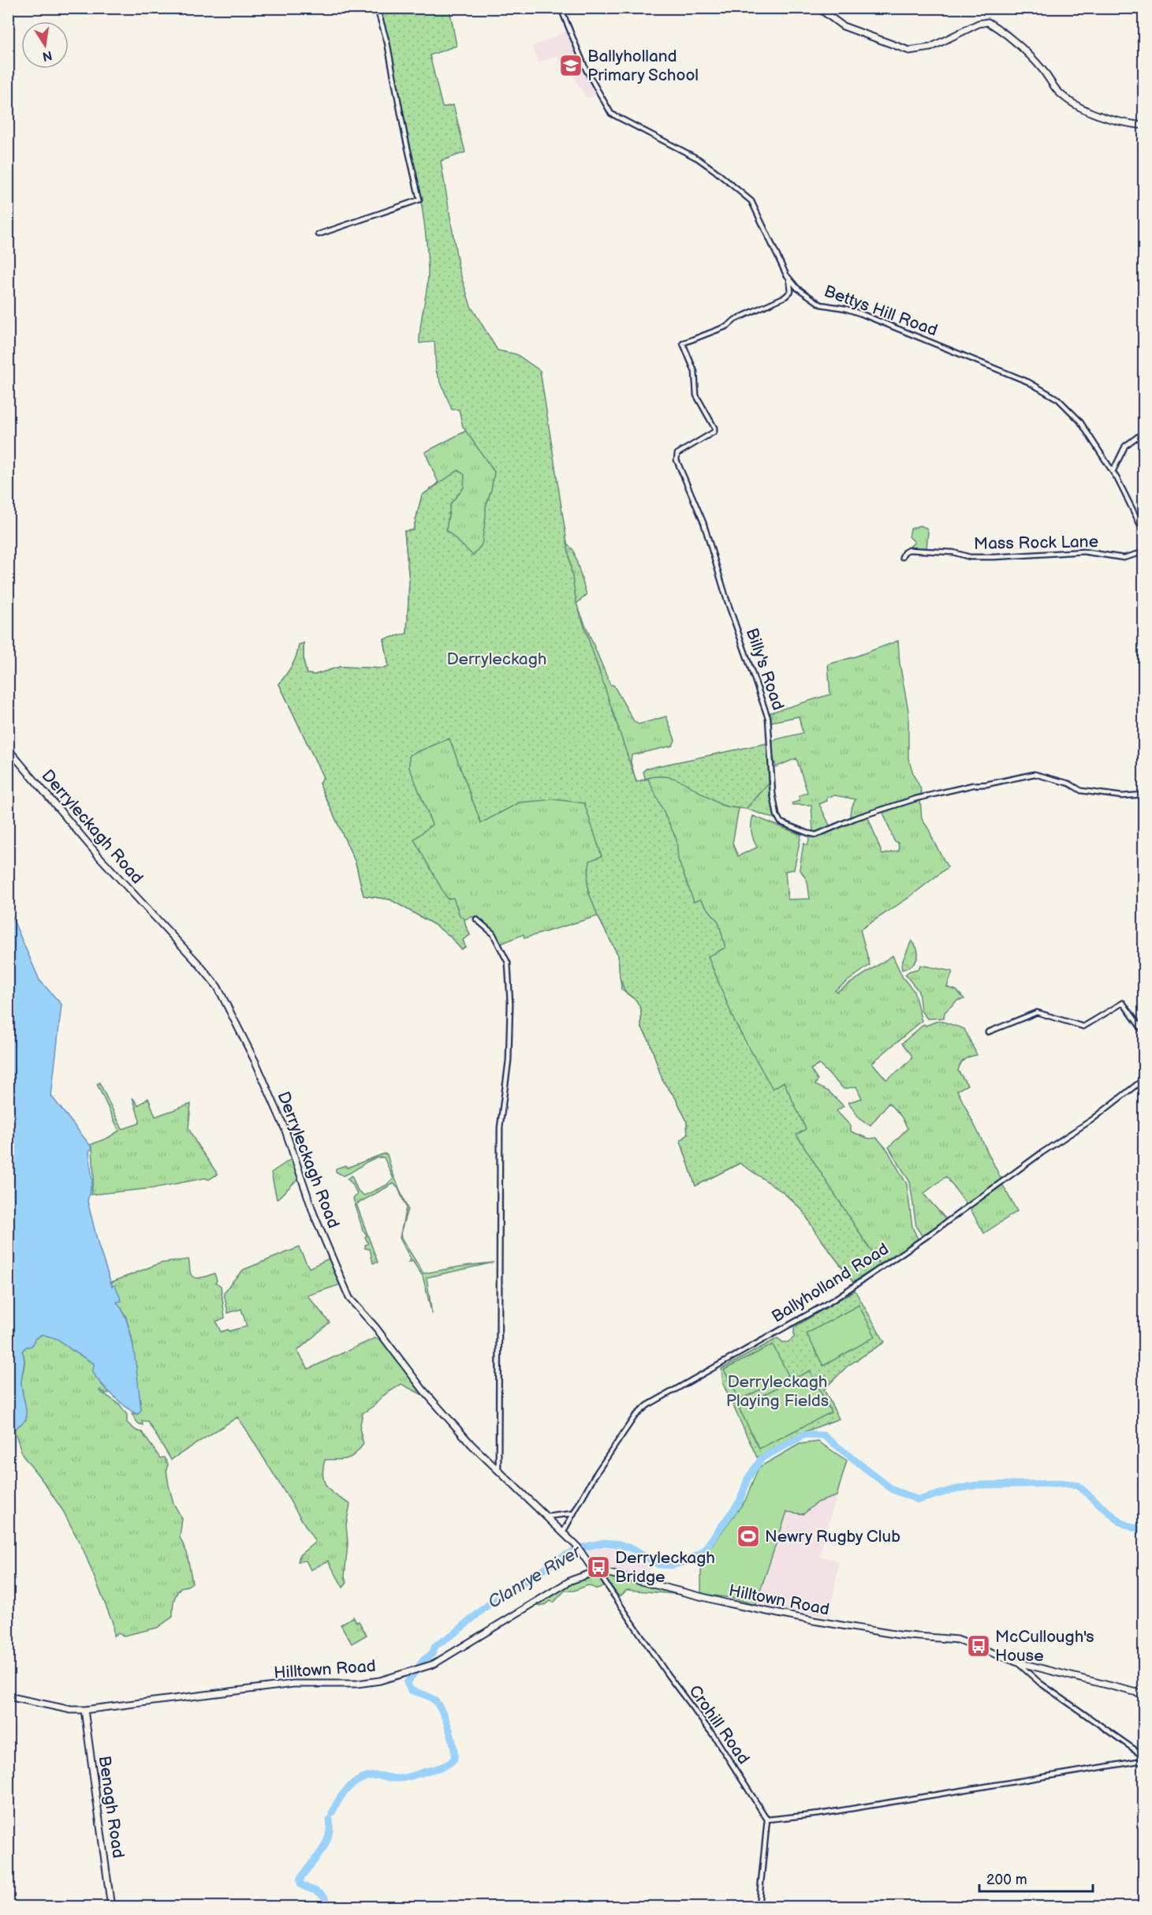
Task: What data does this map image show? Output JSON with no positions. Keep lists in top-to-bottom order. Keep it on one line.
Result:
{"streets":{"street":["Bettys Hill Road","Mass Rock Lane","Billy's Road","Derryleckagh Road","Ballyholland Road","Hilltown Road","Crohill Road","Benagh Road"]},"crossings":[["Bettys Hill Road","Billy's Road"],["Derryleckagh Road","Ballyholland Road"],["Derryleckagh Road","Hilltown Road"],["Hilltown Road","Crohill Road"],["Hilltown Road","Benagh Road"]],"water":["Clanrye River"],"parks":["Derryleckagh","Derryleckagh Playing Fields"],"places":{"school or university":["Ballyholland Primary School"],"sports":["Newry Rugby Club"],"bus stop":["Derryleckagh Bridge","McCullough's House"]},"scale_bar":"200 m","north":"bottom"}
